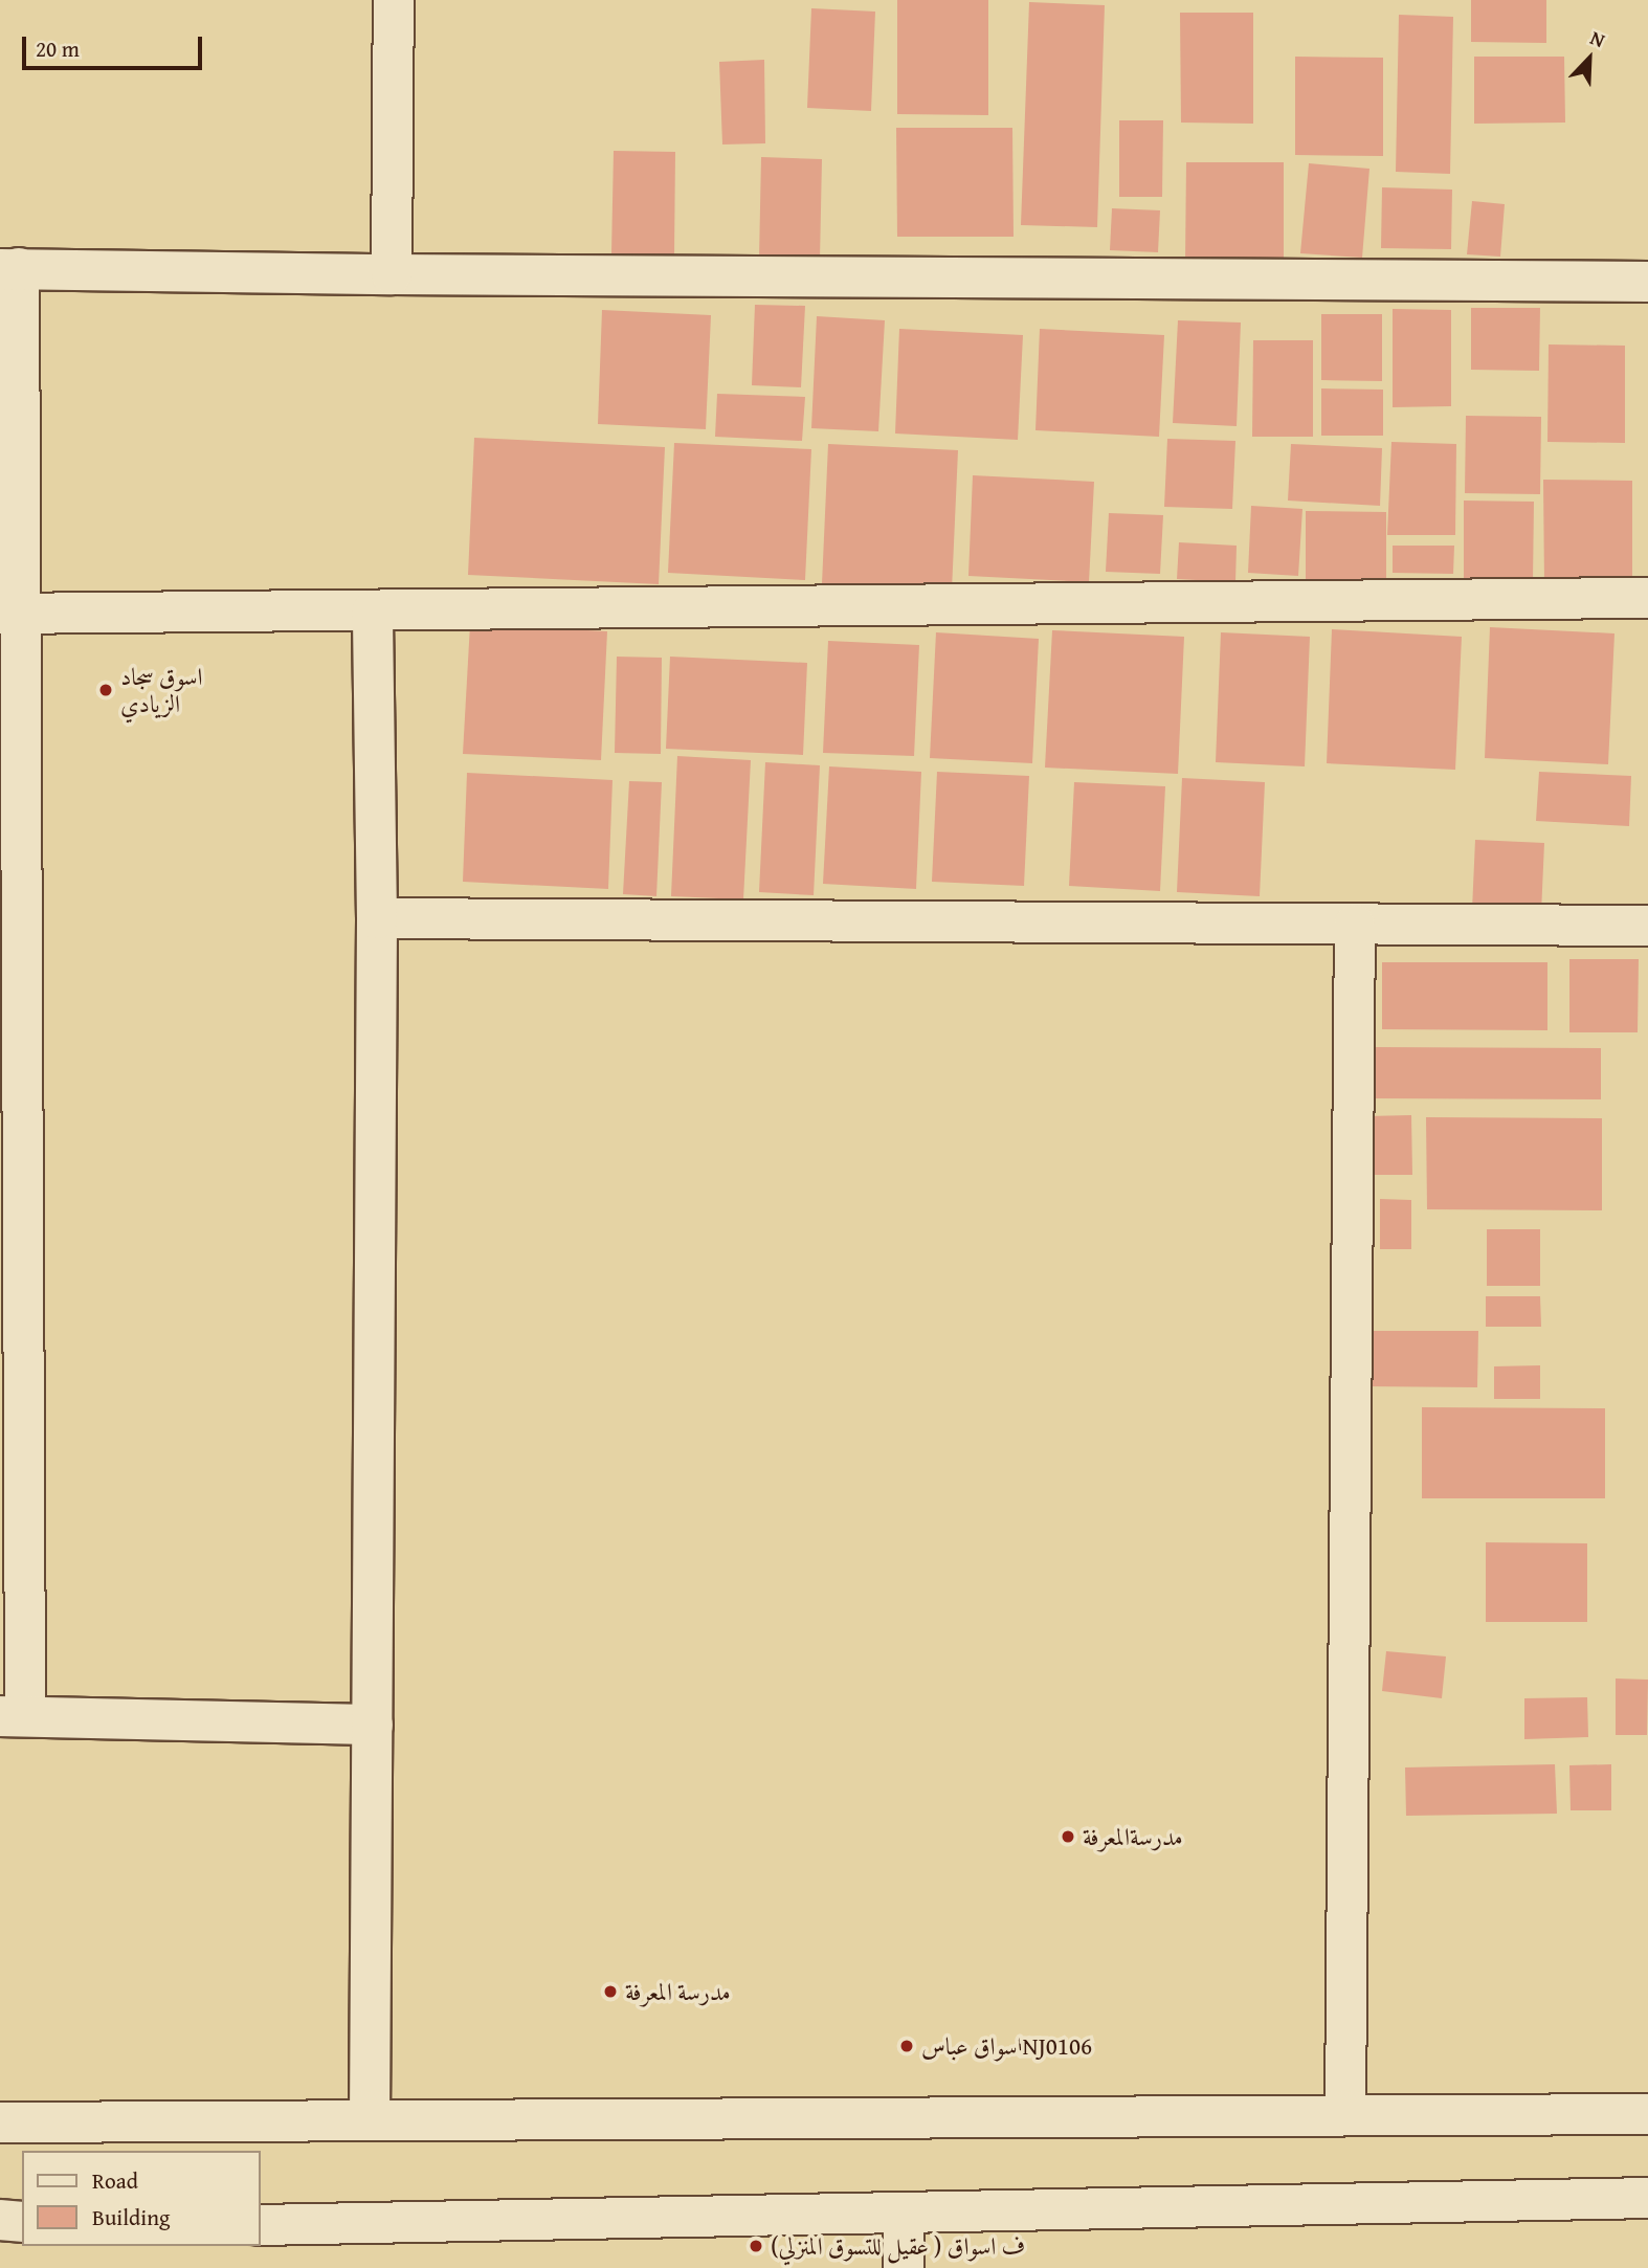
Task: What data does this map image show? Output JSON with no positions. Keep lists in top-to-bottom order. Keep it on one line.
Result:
{"places":["اسوق سجاد الزيادي","مدرسةالمعرفة","مدرسة المعرفة","اسواق عباسNJ0106","ف اسواق ( عقيل للتسوق المنزلي)"],"legend":["Road","Building"],"scale_bar":"20 m","north":"top right"}
